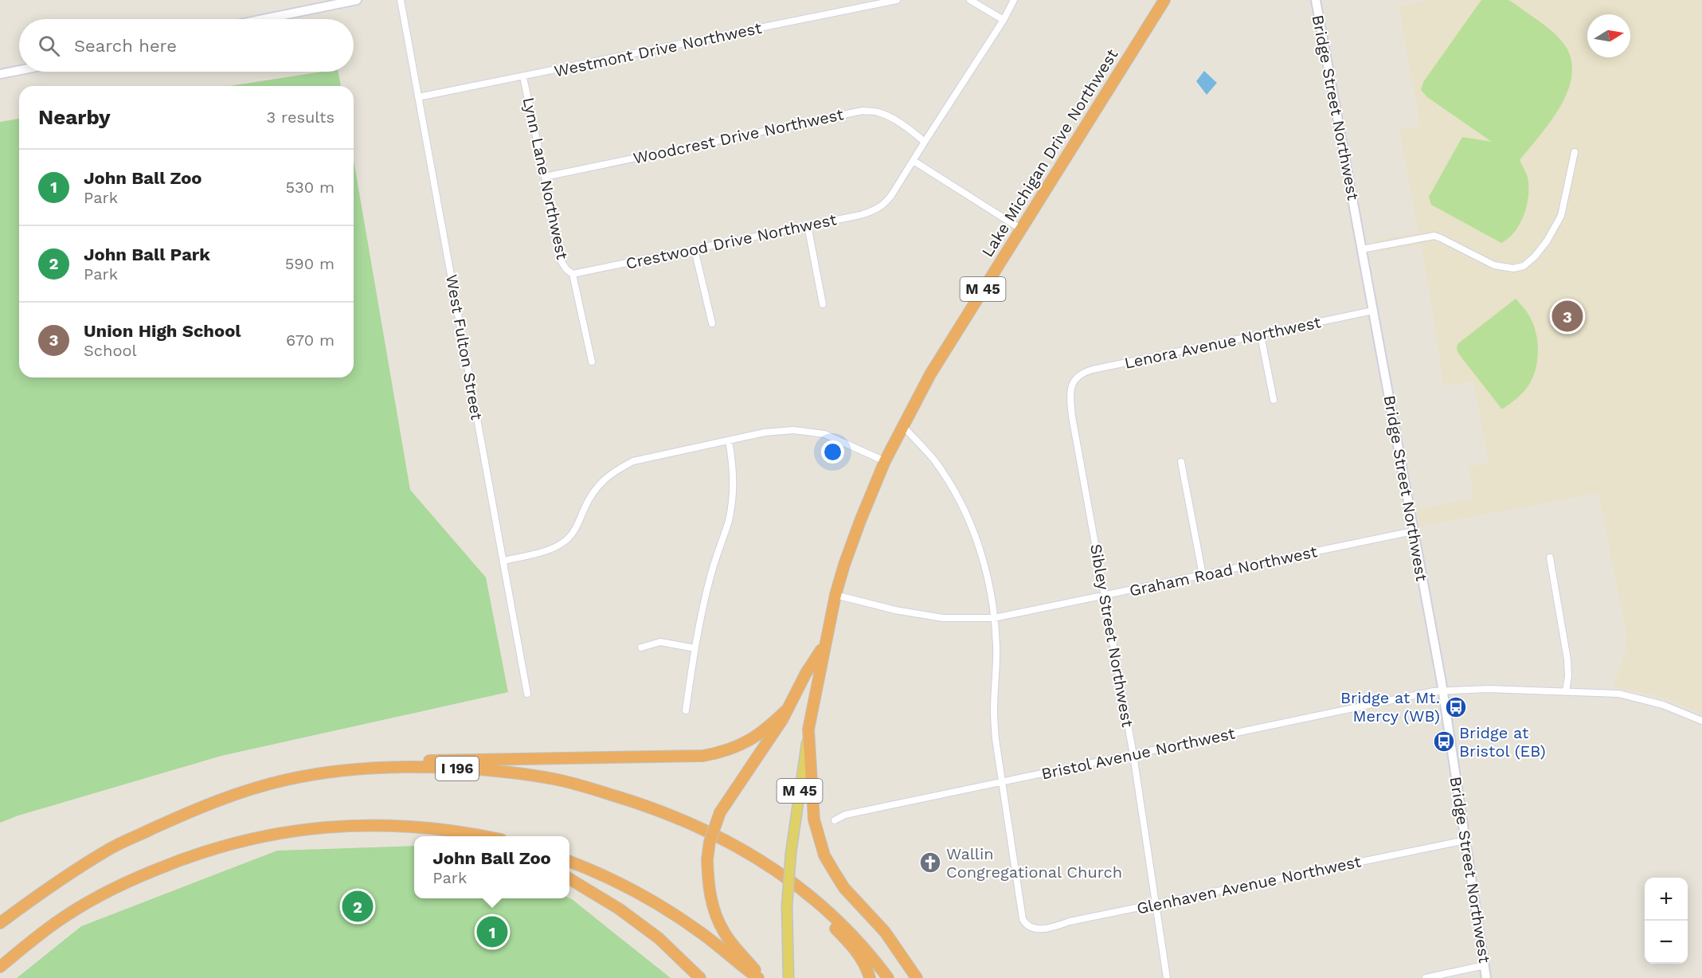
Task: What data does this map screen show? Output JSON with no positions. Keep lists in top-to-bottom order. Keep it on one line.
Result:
{"streets":{"highway":["Lake Michigan Drive Northwest","M 45","I 196"],"main road":["Bridge Street Northwest"],"street":["Westmont Drive Northwest","Woodcrest Drive Northwest","Lynn Lane Northwest","Crestwood Drive Northwest","Lenora Avenue Northwest","West Fulton Street","Graham Road Northwest","Sibley Street Northwest","Bristol Avenue Northwest","Glenhaven Avenue Northwest"]},"crossings":[["Westmont Drive Northwest","Lynn Lane Northwest"],["Westmont Drive Northwest","West Fulton Street"],["Bridge Street Northwest","Lenora Avenue Northwest"],["Bridge Street Northwest","Graham Road Northwest"],["Bridge Street Northwest","Bristol Avenue Northwest"],["Bridge Street Northwest","Glenhaven Avenue Northwest"],["Woodcrest Drive Northwest","Lynn Lane Northwest"],["Lake Michigan Drive Northwest","Graham Road Northwest"],["Lynn Lane Northwest","Crestwood Drive Northwest"],["Lenora Avenue Northwest","Sibley Street Northwest"],["Graham Road Northwest","Sibley Street Northwest"],["Sibley Street Northwest","Bristol Avenue Northwest"],["Sibley Street Northwest","Glenhaven Avenue Northwest"],["Bristol Avenue Northwest","Glenhaven Avenue Northwest"]],"places":{"bus stop":["Bridge at Mt. Mercy (WB)","Bridge at Bristol (EB)"],"church":["Wallin Congregational Church"]},"north":"right","page":{"search":"Search here","heading":["Nearby","3 results"],"list":[{"mark":"1","name":"John Ball Zoo","note":"Park","value":"530 m"},{"mark":"2","name":"John Ball Park","note":"Park","value":"590 m"},{"mark":"3","name":"Union High School","note":"School","value":"670 m"}],"pins":["3","2","1"],"popup":["John Ball Zoo","Park"],"map_buttons":["+","−"]}}
